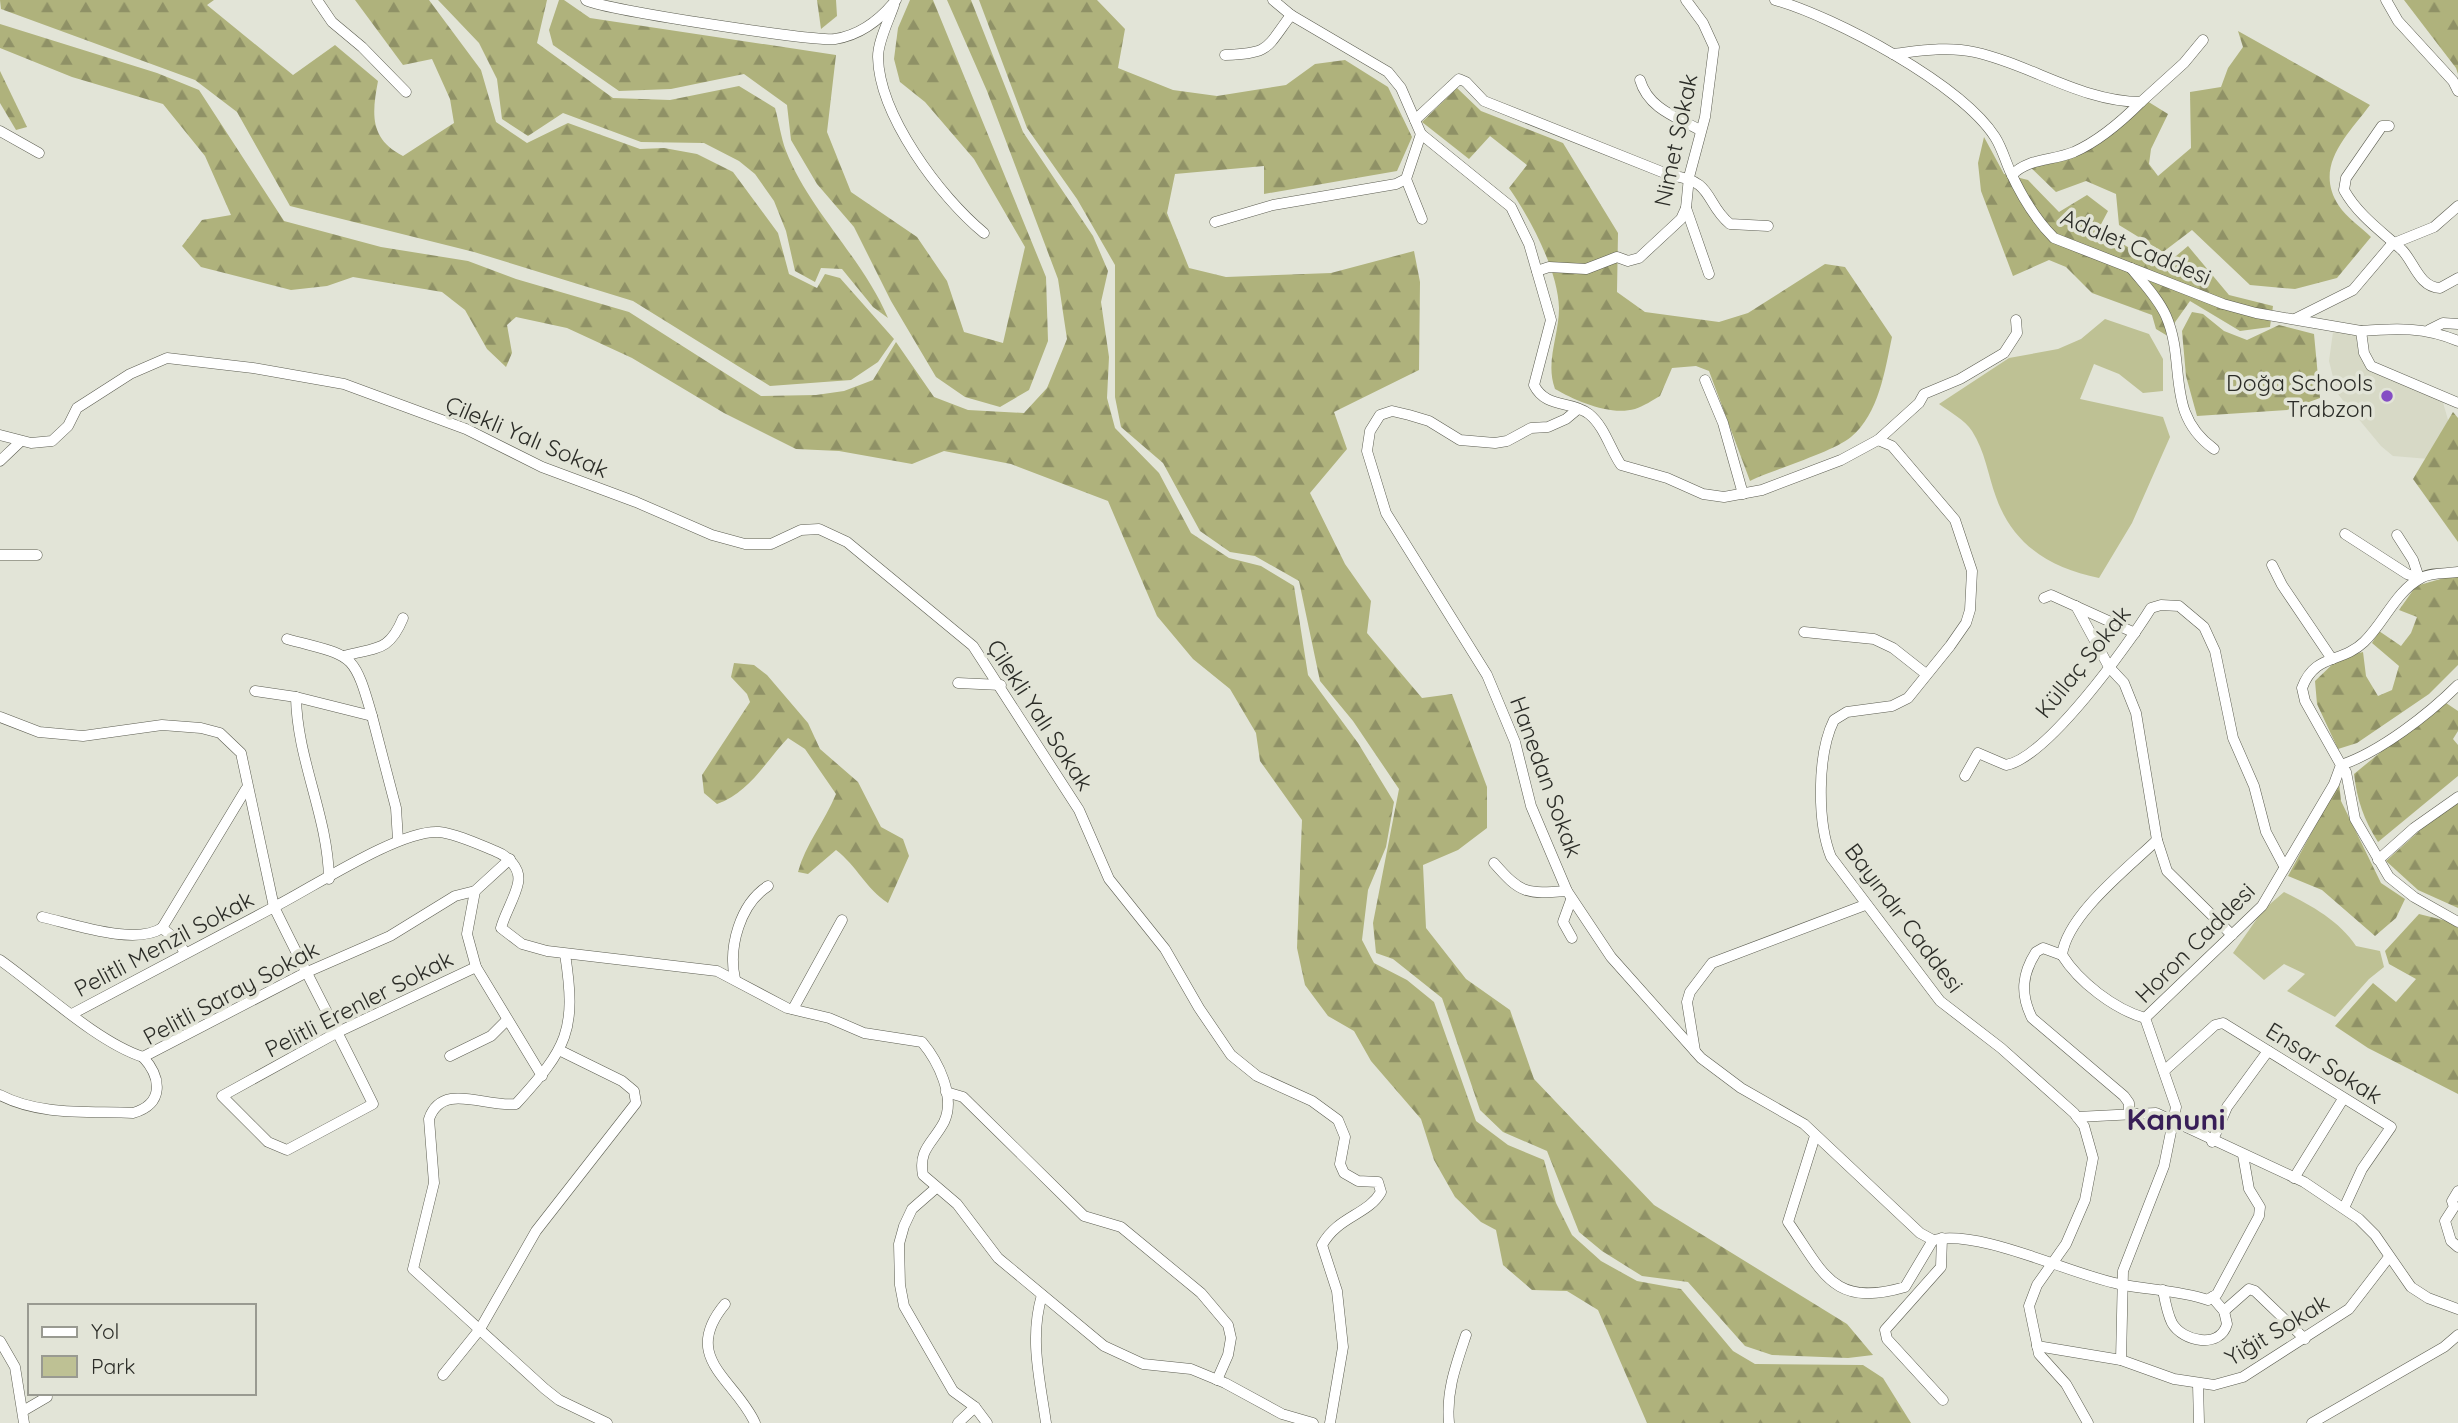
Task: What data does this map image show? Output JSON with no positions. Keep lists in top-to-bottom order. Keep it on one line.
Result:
{"streets":{"street":["Nimet Sokak","Adalet Caddesi","Çilekli Yalı Sokak","Küllaç Sokak","Hanedan Sokak","Bayındır Caddesi","Horon Caddesi","Pelitli Menzil Sokak","Pelitli Saray Sokak","Pelitli Erenler Sokak","Ensar Sokak","Yiğit Sokak"]},"crossings":[["Küllaç Sokak","Horon Caddesi"],["Bayındır Caddesi","Yiğit Sokak"],["Horon Caddesi","Ensar Sokak"],["Horon Caddesi","Yiğit Sokak"],["Pelitli Menzil Sokak","Pelitli Saray Sokak"]],"districts":["Kanuni"],"places":["Doğa Schools Trabzon"],"legend":["Yol","Park"]}
